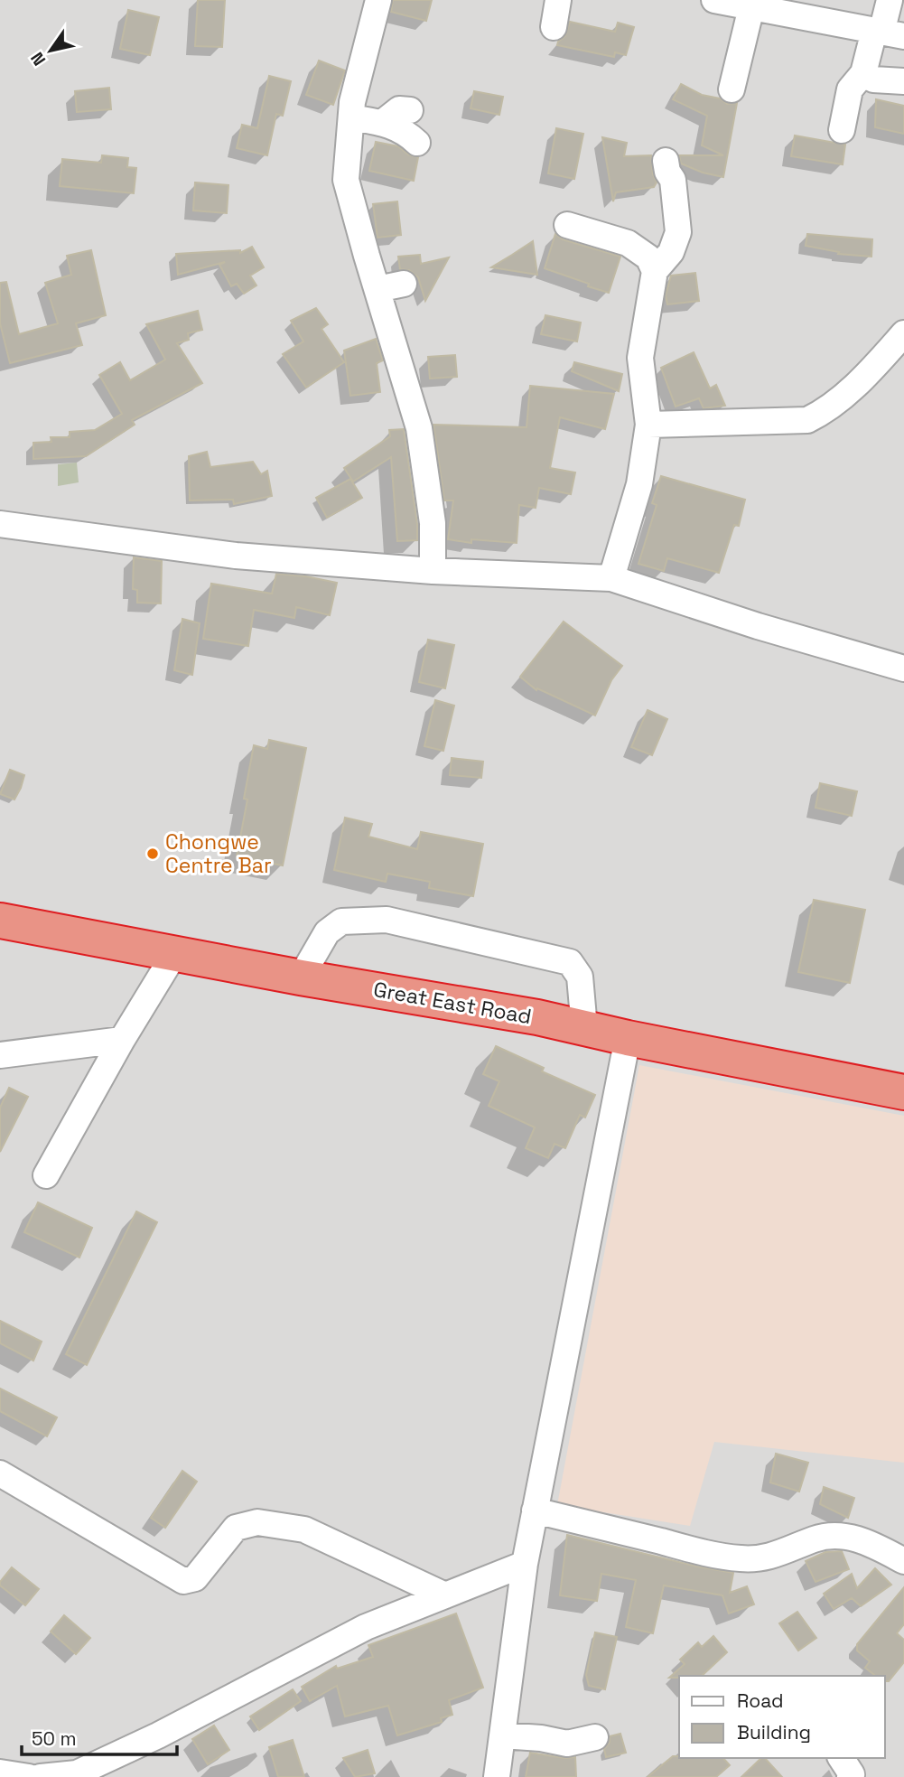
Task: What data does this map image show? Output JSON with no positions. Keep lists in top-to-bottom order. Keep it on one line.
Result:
{"streets":{"highway":["Great East Road"]},"places":["Chongwe Centre Bar"],"legend":["Road","Building"],"scale_bar":"50 m","north":"bottom left"}
